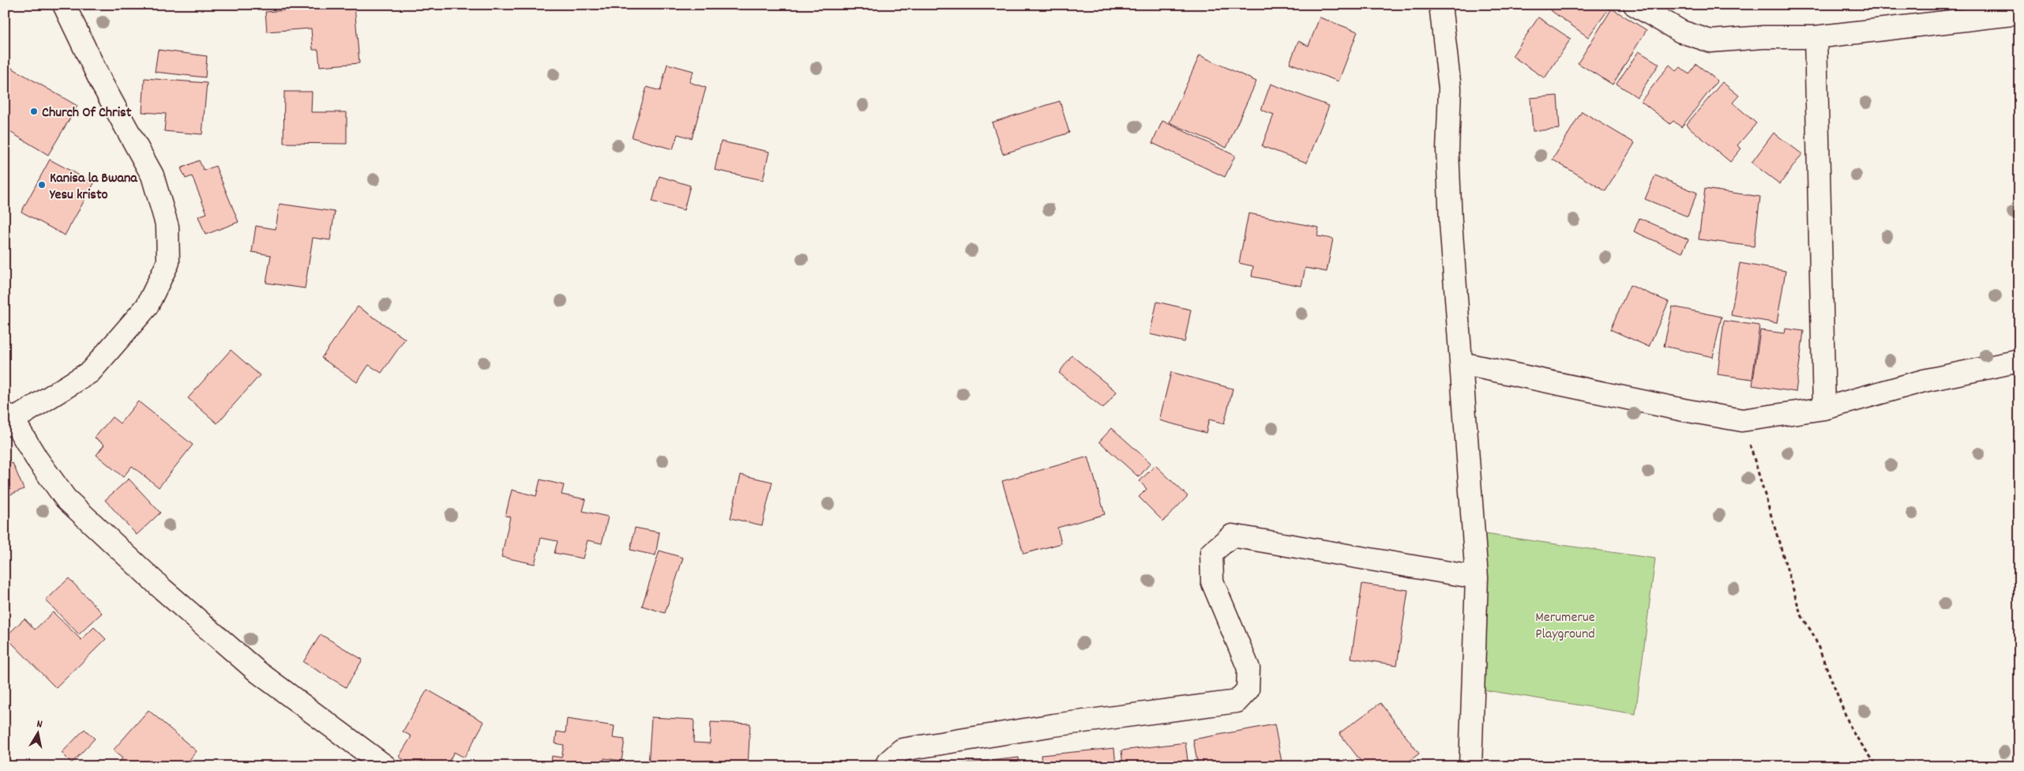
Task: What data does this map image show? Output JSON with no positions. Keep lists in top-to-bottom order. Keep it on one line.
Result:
{"parks":["Merumerue Playground"],"places":["Church Of Christ","Kanisa la Bwana Yesu kristo"],"north":"top"}
